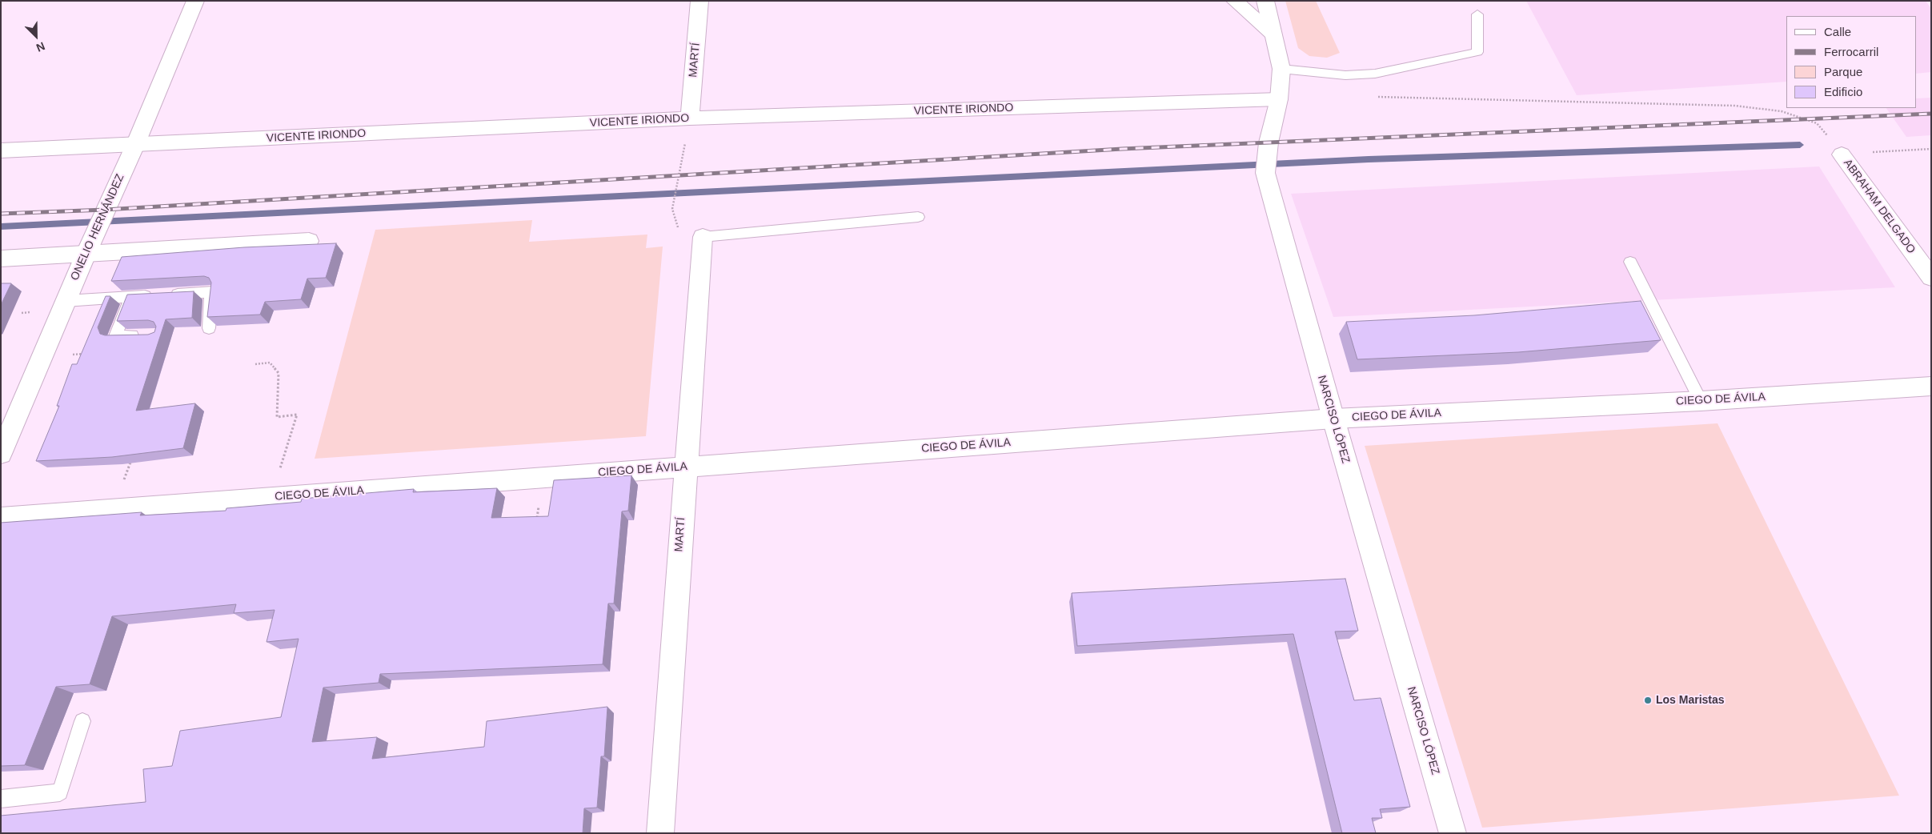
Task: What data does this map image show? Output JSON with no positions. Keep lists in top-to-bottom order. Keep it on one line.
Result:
{"streets":{"street":["MARTÍ","VICENTE IRIONDO","ABRAHAM DELGADO","ONELIO HERNÁNDEZ","CIEGO DE ÁVILA","NARCISO LÓPEZ"]},"crossings":[["MARTÍ","VICENTE IRIONDO"],["MARTÍ","CIEGO DE ÁVILA"],["VICENTE IRIONDO","ONELIO HERNÁNDEZ"],["VICENTE IRIONDO","NARCISO LÓPEZ"],["CIEGO DE ÁVILA","NARCISO LÓPEZ"]],"places":["Los Maristas"],"legend":["Calle","Ferrocarril","Parque","Edificio"],"north":"bottom right"}
